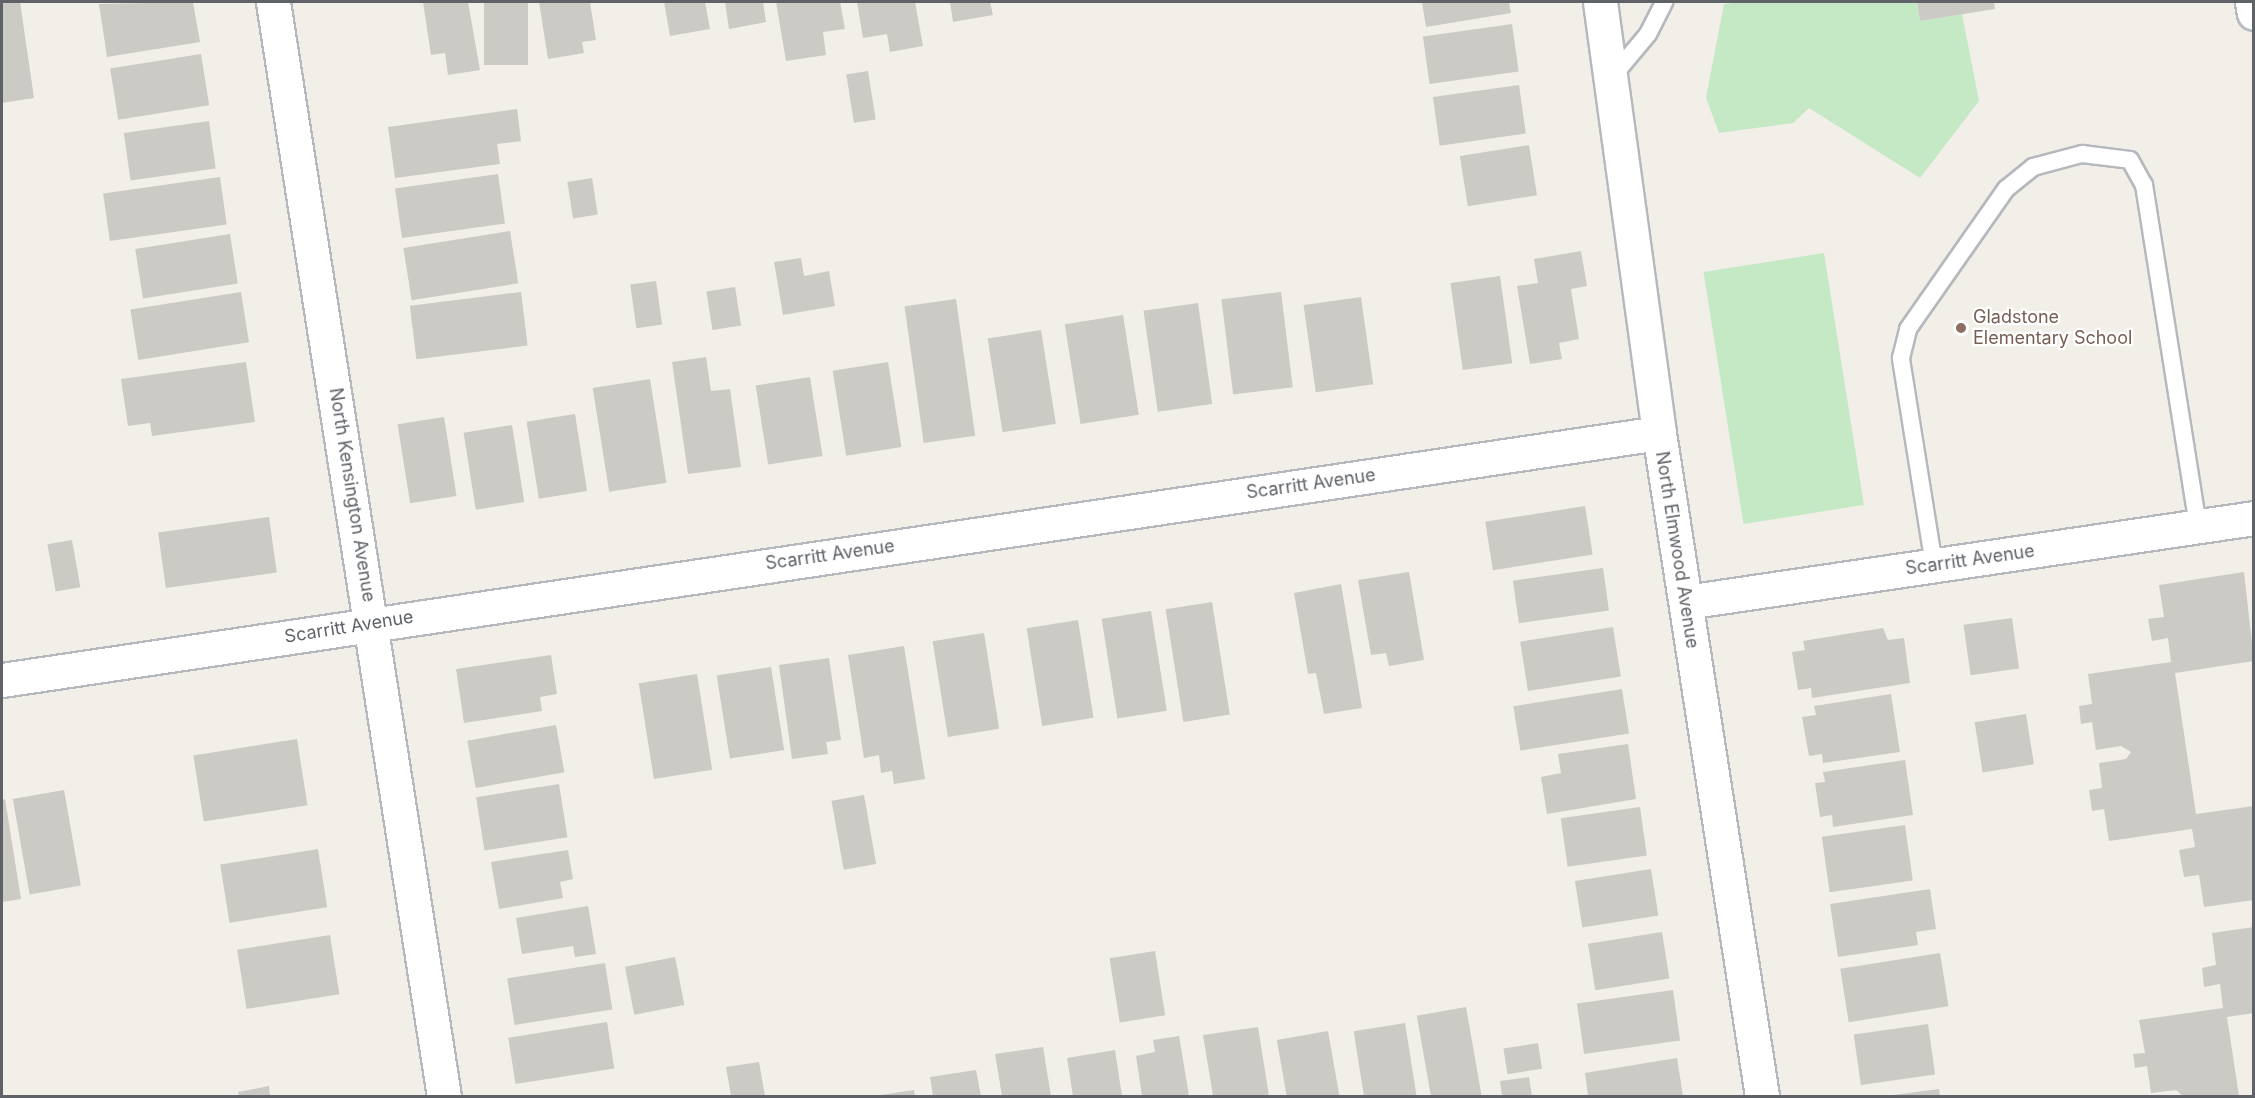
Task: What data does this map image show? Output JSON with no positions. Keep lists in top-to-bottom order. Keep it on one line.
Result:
{"streets":{"street":["Scarritt Avenue","North Kensington Avenue","North Elmwood Avenue"]},"crossings":[["Scarritt Avenue","North Kensington Avenue"],["Scarritt Avenue","North Elmwood Avenue"]],"places":["Gladstone Elementary School"]}
